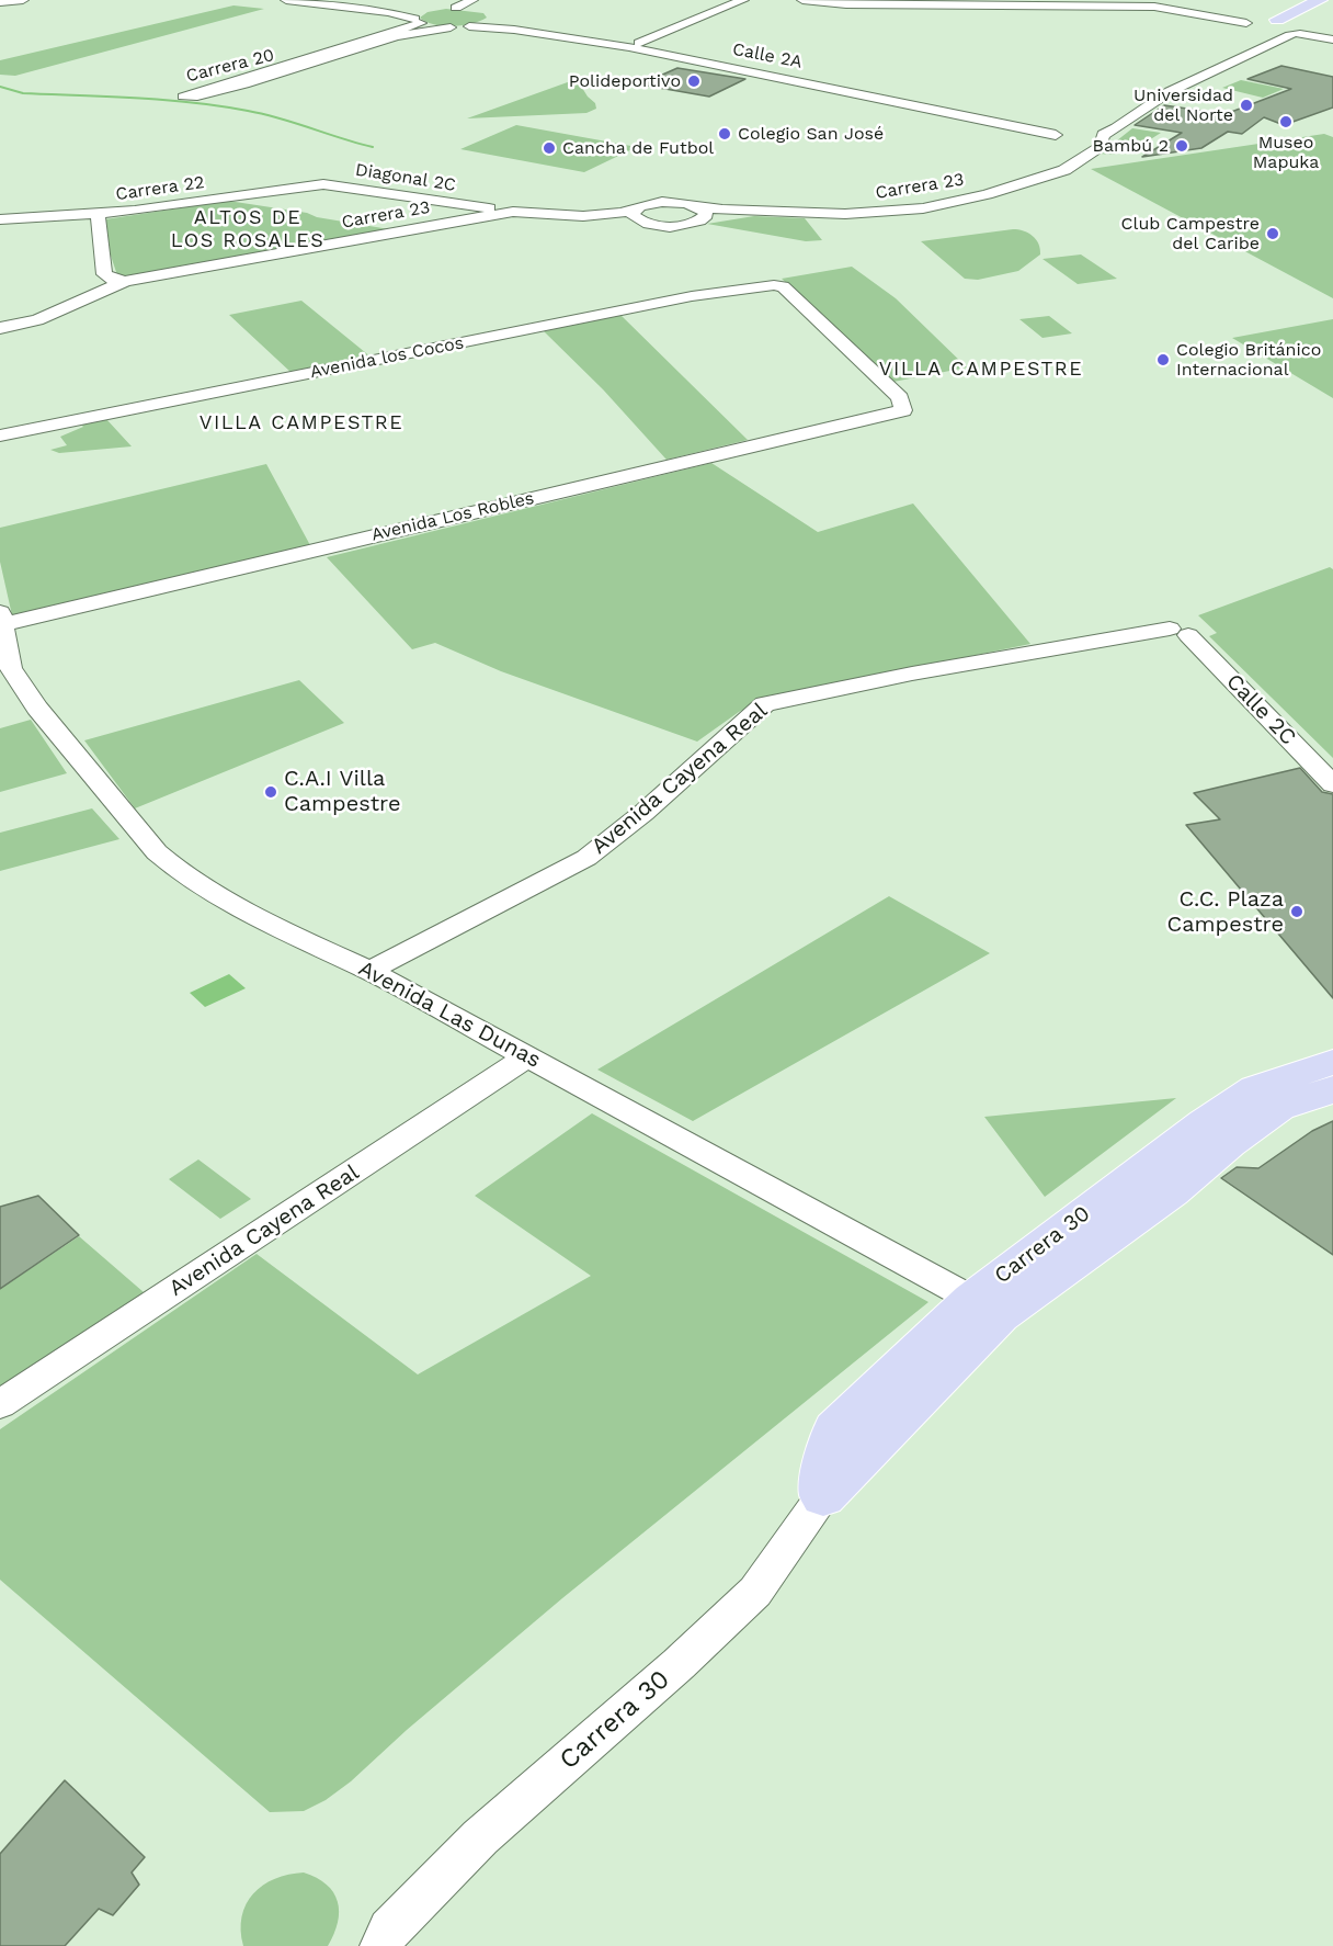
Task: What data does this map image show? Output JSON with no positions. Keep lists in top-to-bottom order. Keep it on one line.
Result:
{"streets":{"main road":["Carrera 30"],"street":["Calle 2A","Carrera 20","Diagonal 2C","Carrera 23","Carrera 22","Avenida los Cocos","Avenida Los Robles","Calle 2C","Avenida Cayena Real","Avenida Las Dunas"]},"crossings":[["Calle 2A","Carrera 23"],["Diagonal 2C","Carrera 23"],["Diagonal 2C","Carrera 22"],["Avenida los Cocos","Avenida Los Robles"],["Avenida Los Robles","Avenida Las Dunas"],["Calle 2C","Avenida Cayena Real"],["Avenida Cayena Real","Avenida Las Dunas"],["Avenida Las Dunas","Carrera 30"]],"districts":["ALTOS DE LOS ROSALES","VILLA CAMPESTRE","VILLA CAMPESTRE"],"places":["Polideportivo","Universidad del Norte","Museo Mapuka","Colegio San José","Bambú 2","Cancha de Futbol","Club Campestre del Caribe","Colegio Británico Internacional","C.A.I Villa Campestre","C.C. Plaza Campestre"]}
